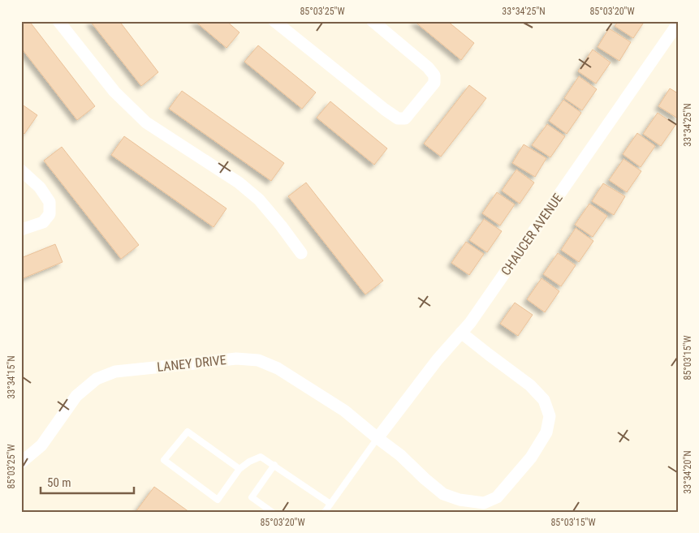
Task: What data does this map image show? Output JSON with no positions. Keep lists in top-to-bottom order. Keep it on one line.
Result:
{"streets":{"street":["CHAUCER AVENUE","LANEY DRIVE"]},"crossings":[["CHAUCER AVENUE","LANEY DRIVE"]],"scale_bar":"50 m","coordinates":["85°03'25\"W","33°34'25\"N","85°03'20\"W","85°03'15\"W","33°34'15\"N","33°34'20\"N"]}
